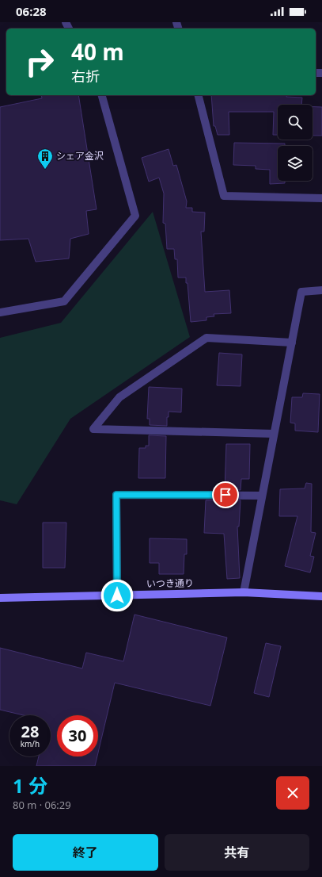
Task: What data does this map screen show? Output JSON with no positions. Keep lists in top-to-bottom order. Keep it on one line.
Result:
{"streets":{"street":["いつき通り"]},"places":{"building":["シェア金沢"]},"page":{"status":"06:28","turn":["40 m","右折"],"speed":"28 km/h","limit":"30","heading":["1 分","80 m · 06:29"],"buttons":["終了","共有"]}}
